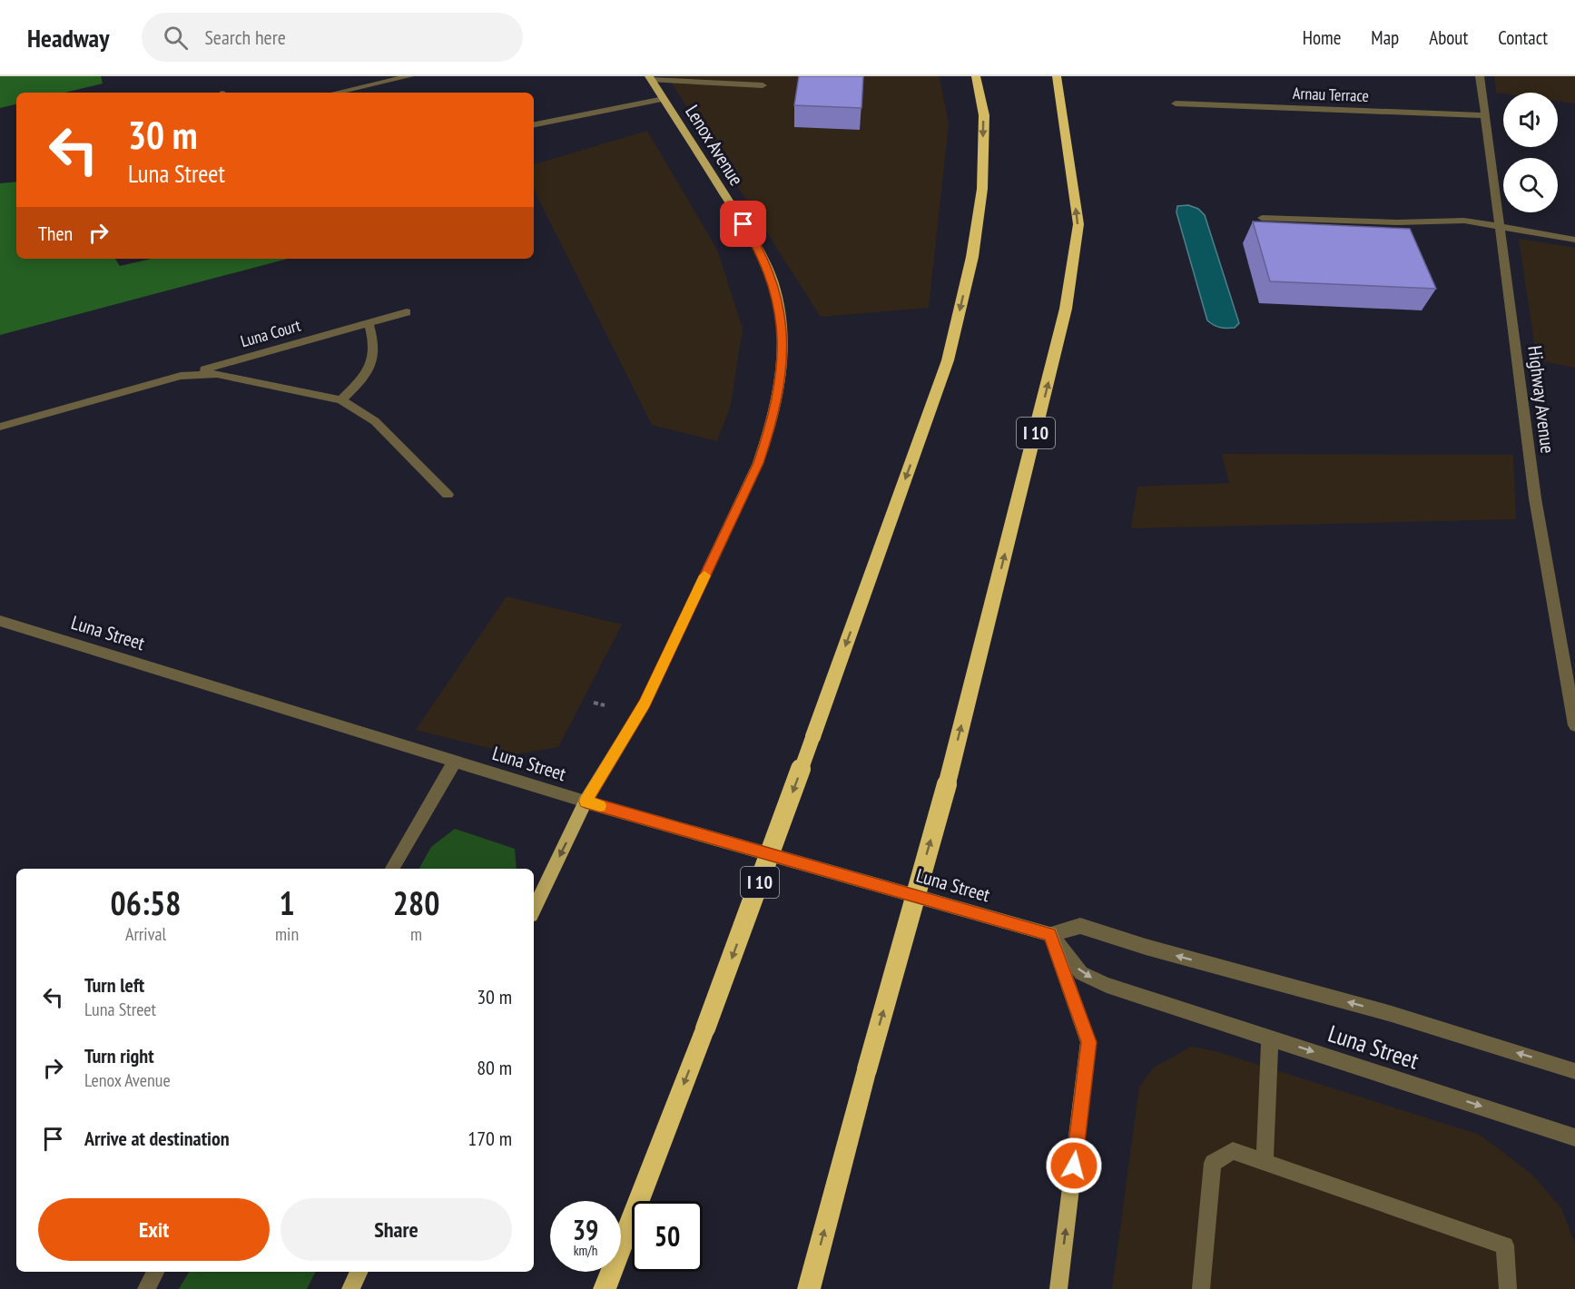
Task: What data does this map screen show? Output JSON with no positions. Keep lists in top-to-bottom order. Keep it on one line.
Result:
{"streets":{"highway":["I 10"],"main road":["Lenox Avenue","Luna Street"],"street":["Arnau Terrace","Luna Court","Highway Avenue"]},"crossings":[["Arnau Terrace","Highway Avenue"],["Lenox Avenue","Luna Street"]],"page":{"header":"Headway","search":"Search here","nav":["Home","Map","About","Contact"],"turn":["30 m","Luna Street"],"then":"Then","eta":["06:58","Arrival","1","min","280","m"],"list":[{"name":"Turn left","note":"Luna Street","value":"30 m"},{"name":"Turn right","note":"Lenox Avenue","value":"80 m"},{"name":"Arrive at destination","value":"170 m"}],"buttons":["Exit","Share"],"speed":"39 km/h","limit":"50"}}
